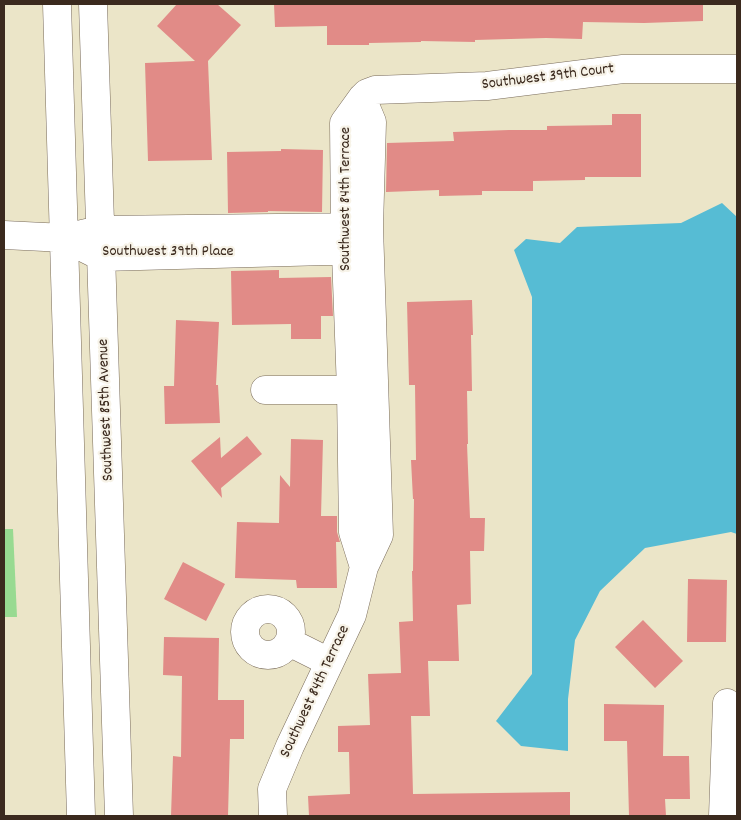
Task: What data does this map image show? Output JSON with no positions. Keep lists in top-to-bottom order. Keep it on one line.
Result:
{"streets":{"street":["Southwest 39th Court","Southwest 84th Terrace","Southwest 39th Place","Southwest 85th Avenue"]},"crossings":[["Southwest 39th Court","Southwest 84th Terrace"],["Southwest 84th Terrace","Southwest 39th Place"],["Southwest 39th Place","Southwest 85th Avenue"]]}
